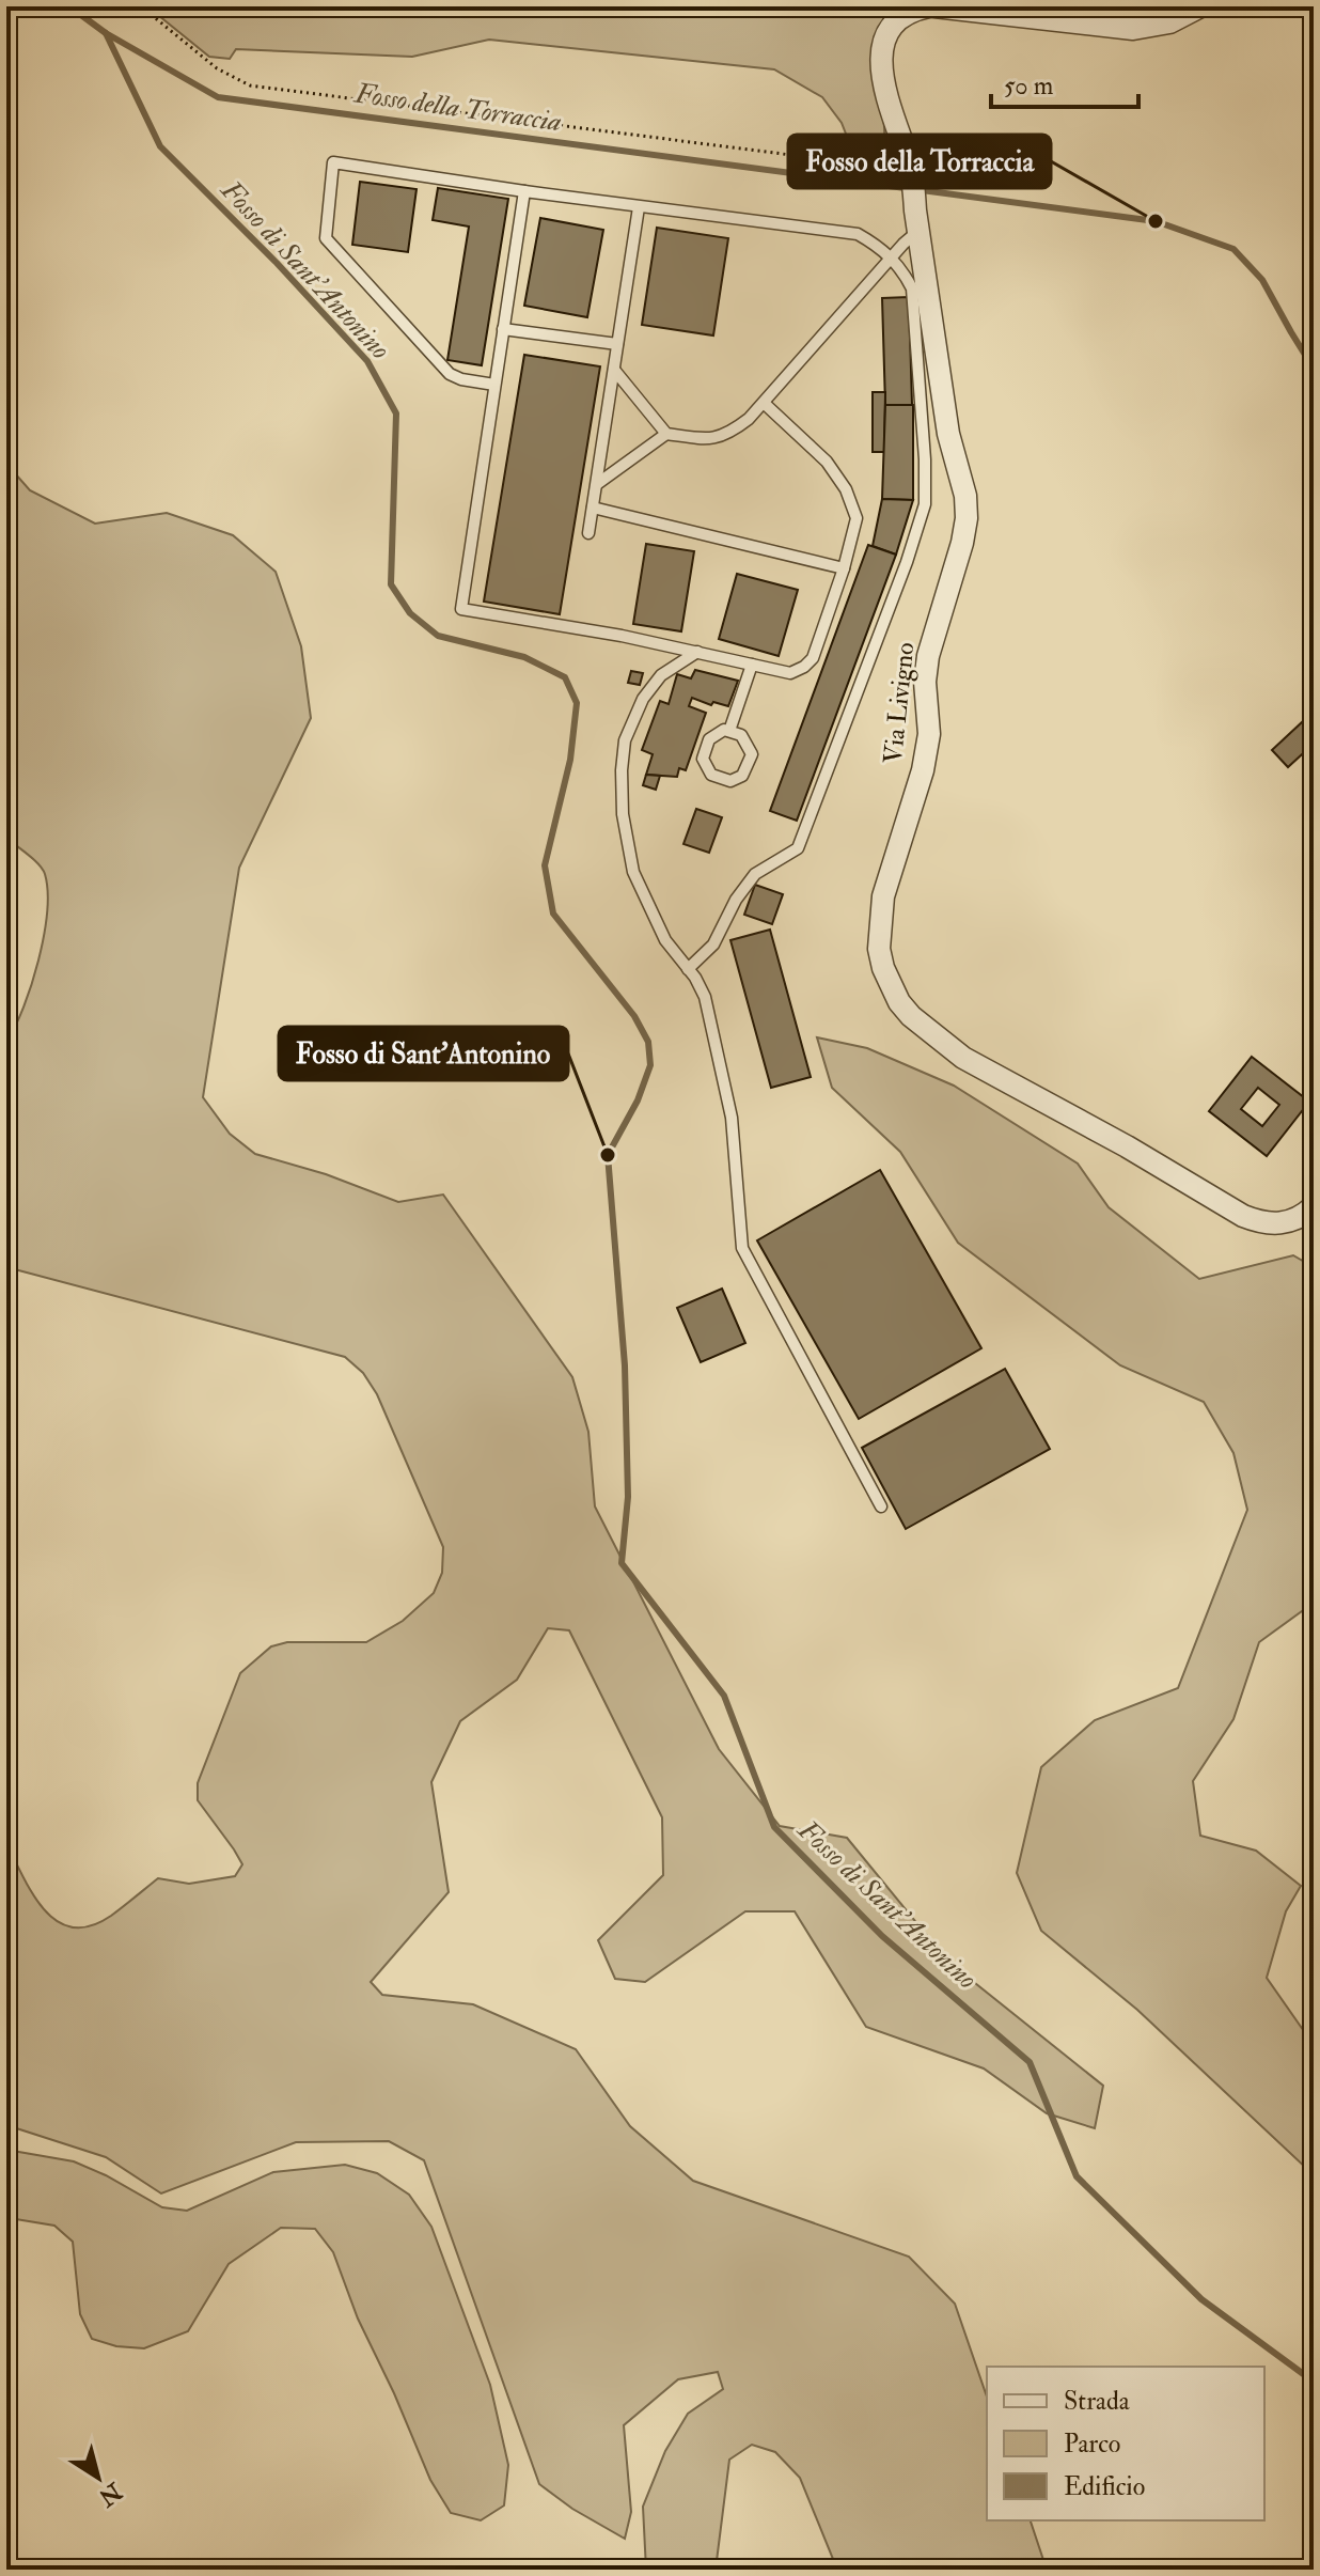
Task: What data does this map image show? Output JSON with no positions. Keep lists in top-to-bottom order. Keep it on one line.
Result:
{"streets":{"street":["Via Livigno"]},"water":["Fosso della Torraccia","Fosso di Sant'Antonino"],"places":["Fosso della Torraccia","Fosso di Sant'Antonino"],"legend":["Strada","Parco","Edificio"],"scale_bar":"50 m","north":"bottom right"}
